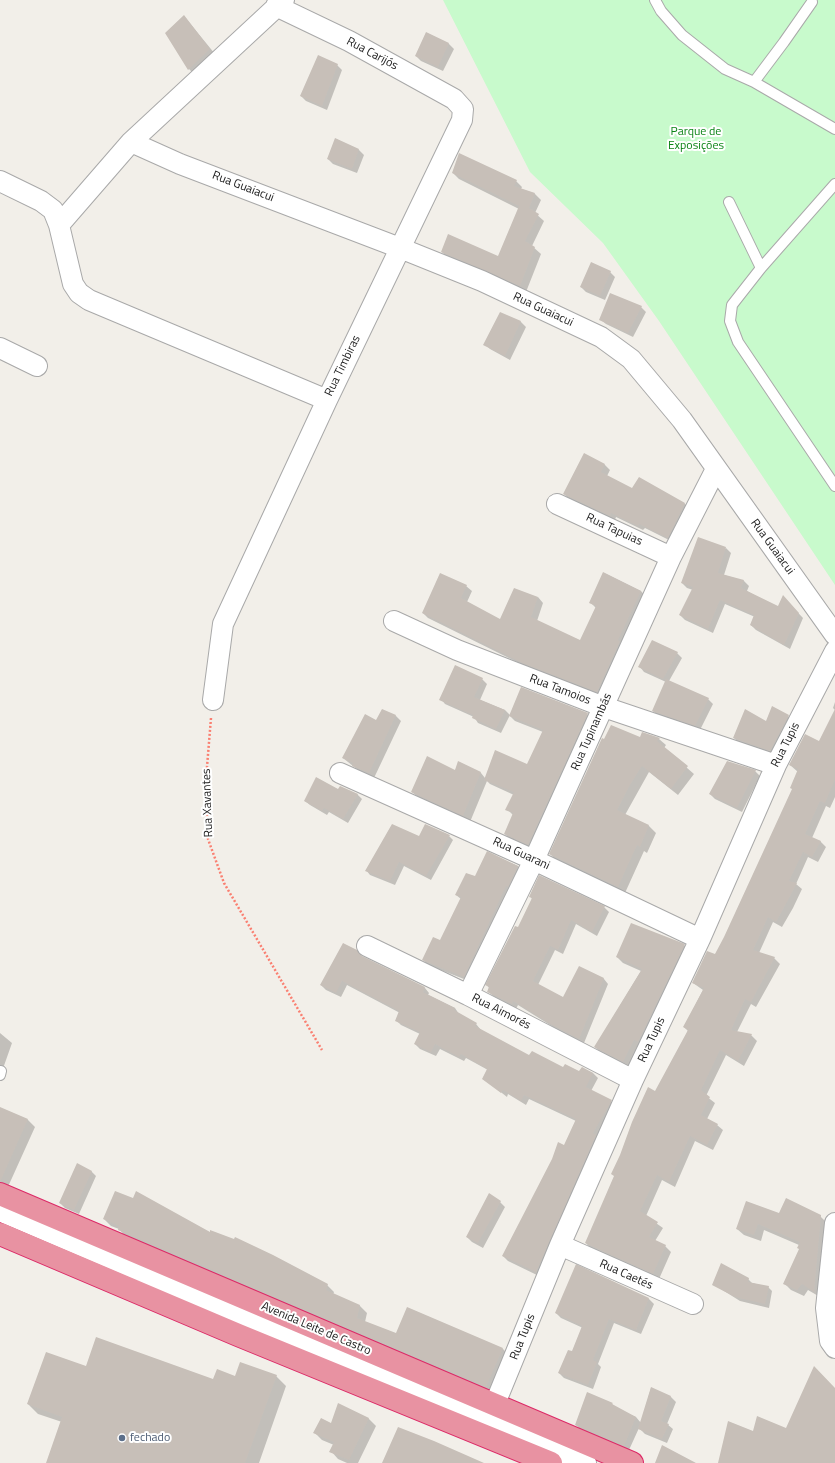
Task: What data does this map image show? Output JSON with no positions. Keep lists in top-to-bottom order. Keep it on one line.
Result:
{"streets":{"highway":["Avenida Leite de Castro"],"street":["Rua Carijós","Rua Guaiacui","Rua Timbiras","Rua Tapuias","Rua Tamoios","Rua Tupinambás","Rua Tupis","Rua Guarani","Rua Aimorés","Rua Caetés"],"path":["Rua Xavantes"]},"crossings":[["Rua Carijós","Rua Timbiras"],["Rua Guaiacui","Rua Timbiras"],["Rua Guaiacui","Rua Tupinambás"],["Rua Timbiras","Rua Xavantes"],["Rua Tapuias","Rua Tupinambás"],["Rua Tamoios","Rua Tupinambás"],["Rua Tamoios","Rua Tupis"],["Rua Tupinambás","Rua Guarani"],["Rua Tupinambás","Rua Aimorés"],["Rua Tupis","Rua Guarani"],["Rua Tupis","Rua Aimorés"],["Rua Tupis","Rua Caetés"],["Rua Tupis","Avenida Leite de Castro"]],"parks":["Parque de Exposições"],"places":["fechado"]}
